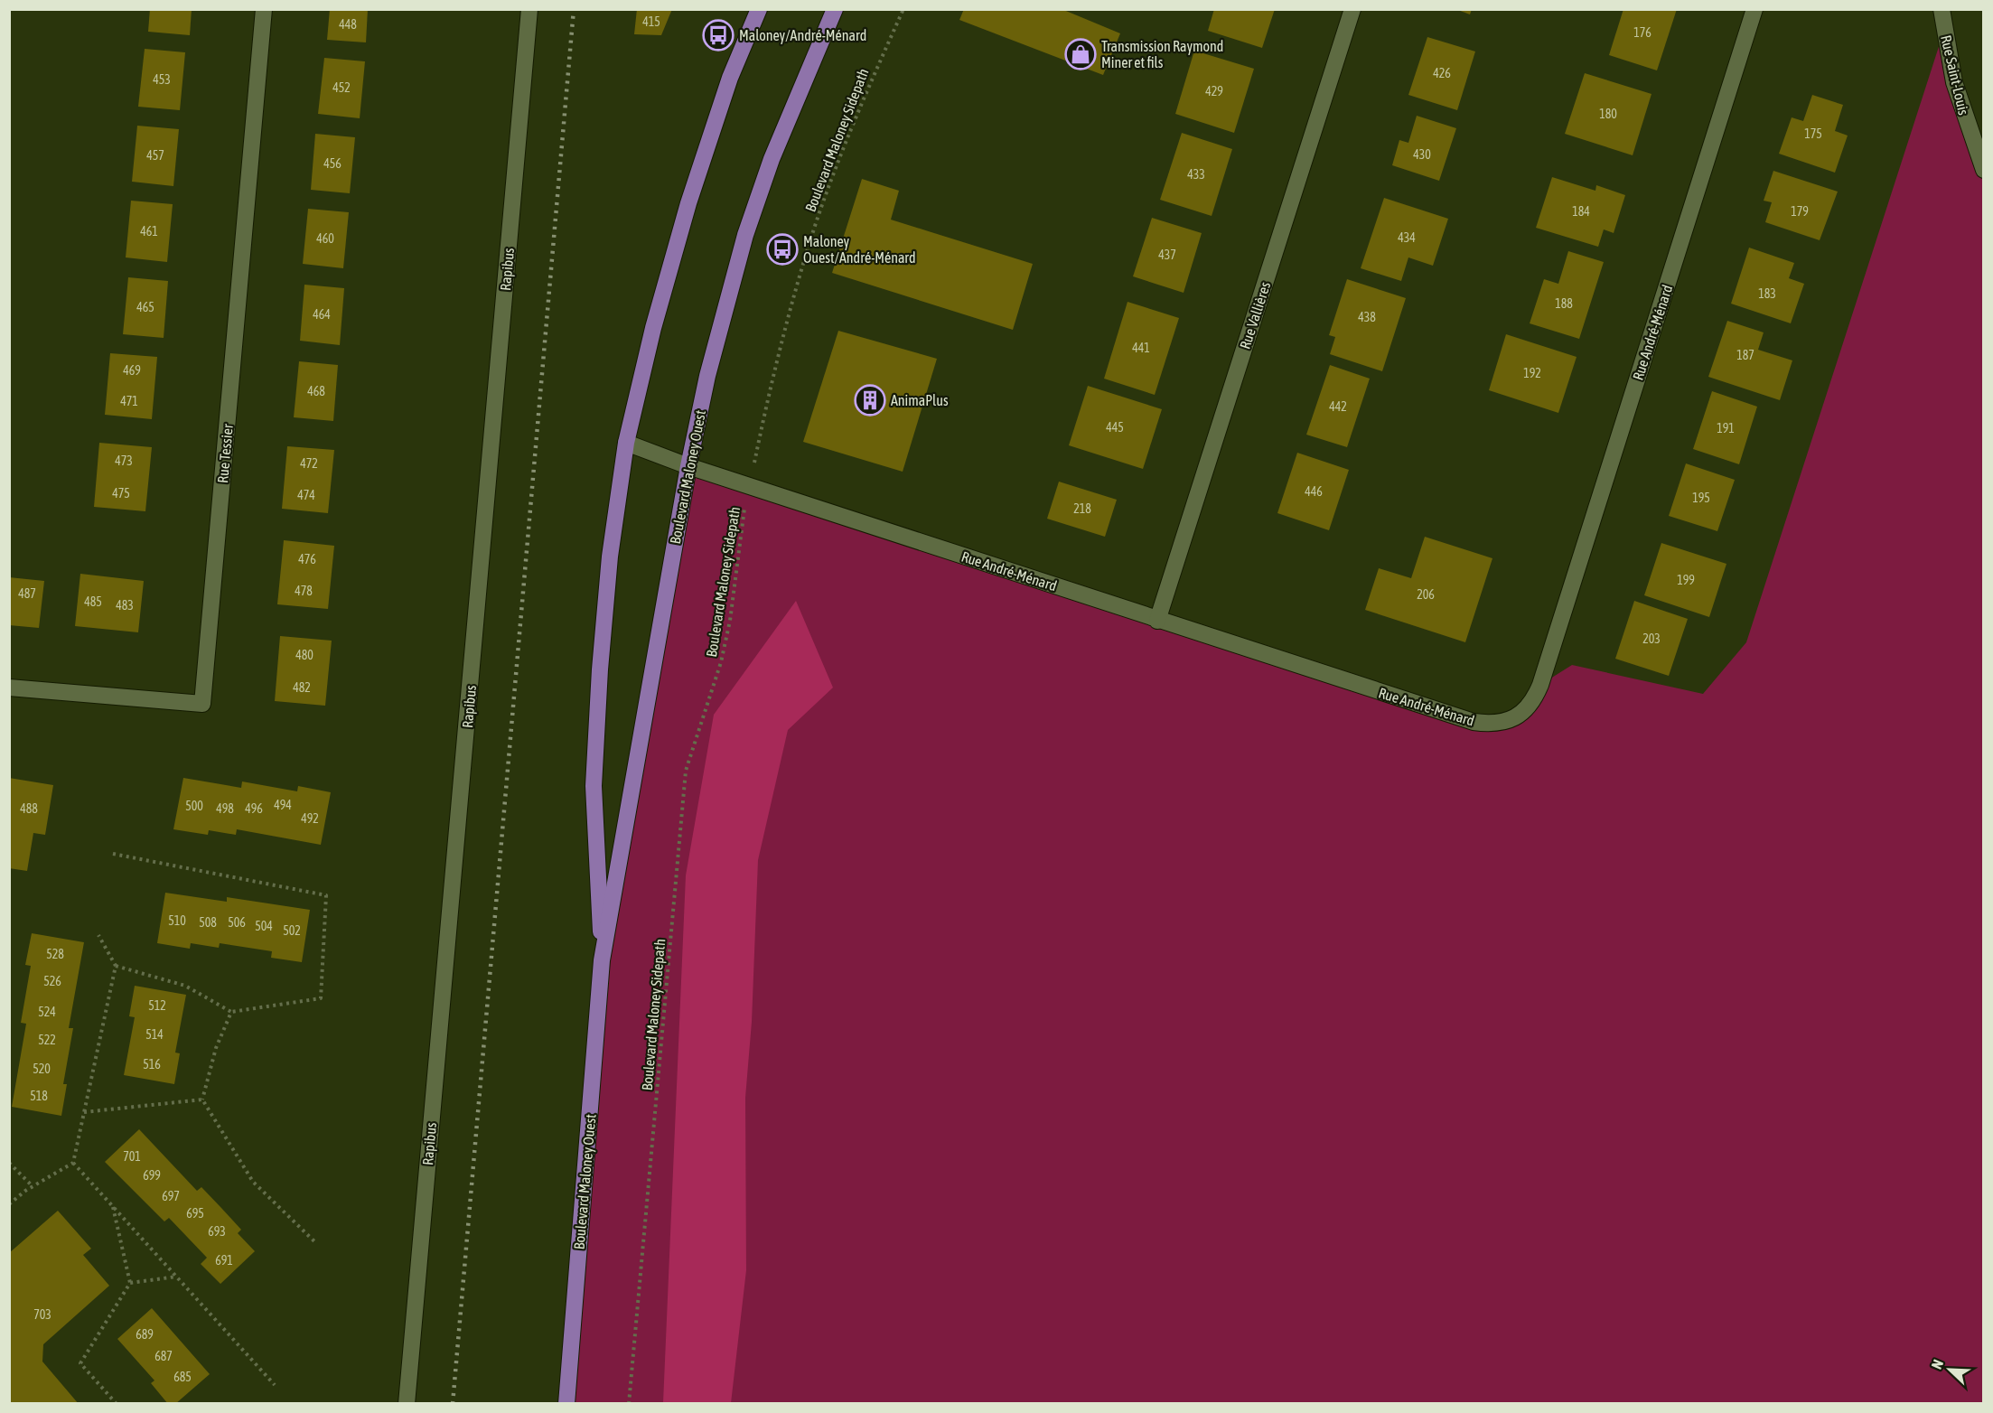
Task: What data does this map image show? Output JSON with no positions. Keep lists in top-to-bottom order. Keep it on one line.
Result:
{"streets":{"main road":["Boulevard Maloney Ouest"],"street":["Rue Saint-Louis","Rapibus","Rue Vallières","Rue André-Ménard","Rue Tessier"],"path":["Boulevard Maloney Sidepath"]},"crossings":[["Boulevard Maloney Sidepath","Rue André-Ménard"],["Rue Vallières","Rue André-Ménard"],["Rue André-Ménard","Boulevard Maloney Ouest"]],"places":{"bus stop":["Maloney/André-Ménard","Maloney Ouest/André-Ménard"],"shop":["Transmission Raymond Miner et fils"],"building":["AnimaPlus"]},"house_numbers":["415","448","176","426","453","452","429","180","175","430","457","456","433","184","179","461","434","460","437","183","188","465","464","438","441","187","469","192","468","471","442","445","191","473","472","446","475","474","195","218","476","199","478","487","206","485","483","203","480","482","494","500","488","498","496","492","510","508","506","504","502","528","526","512","524","514","522","516","520","518","701","699","697","695","693","691","703","689","687","685"],"north":"top left"}
